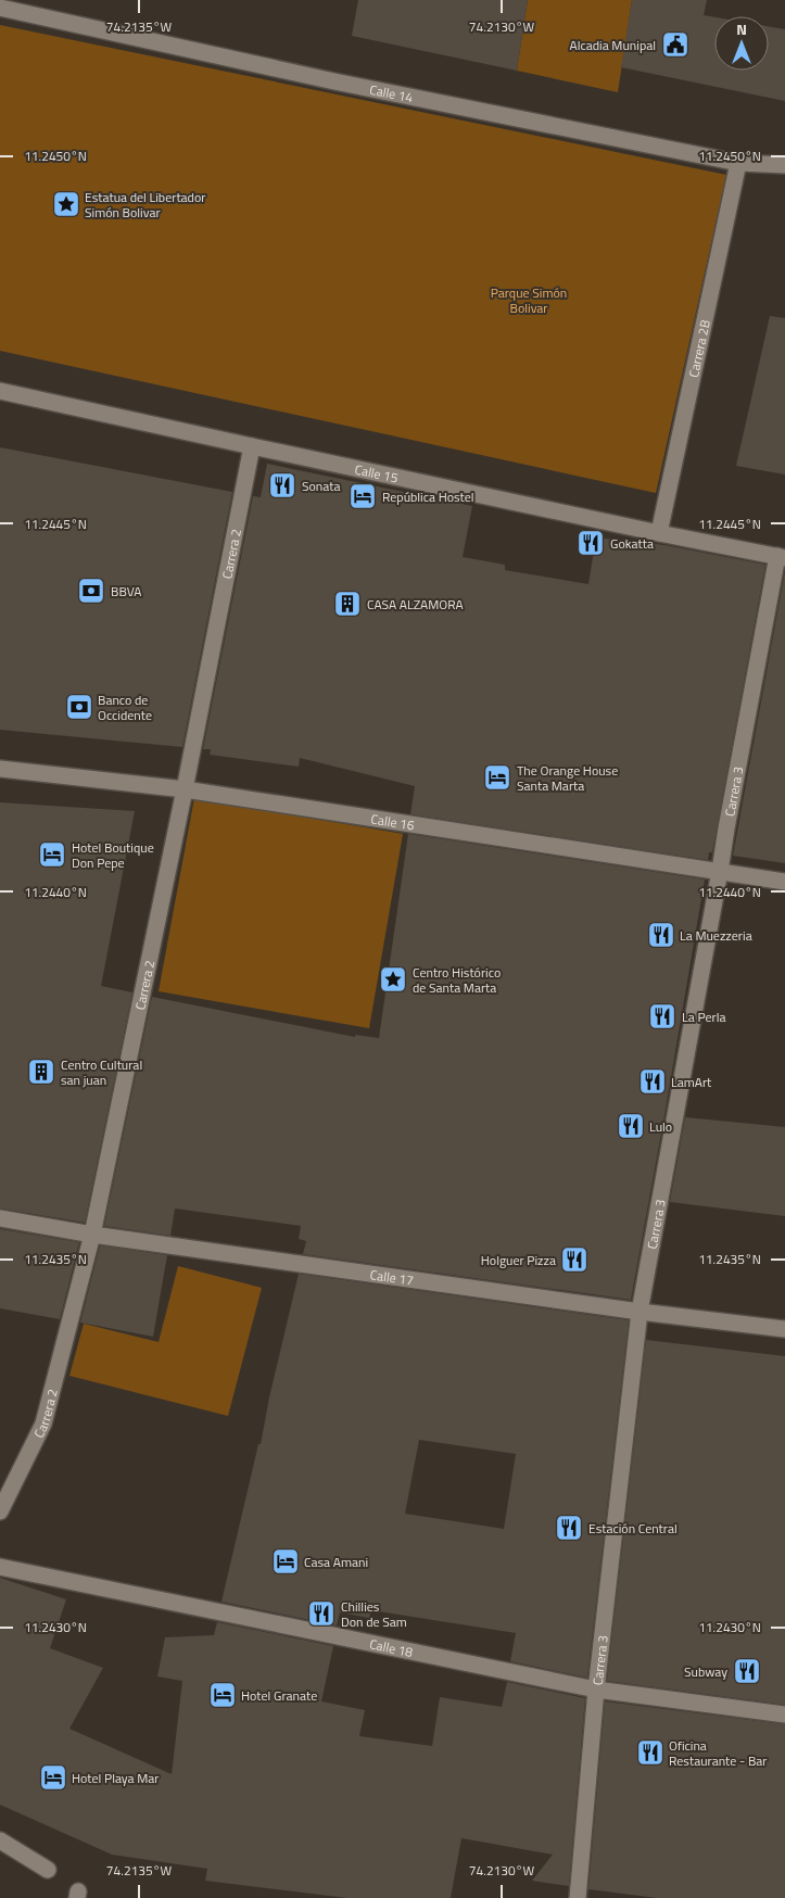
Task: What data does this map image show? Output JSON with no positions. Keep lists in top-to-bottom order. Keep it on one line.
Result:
{"streets":{"street":["Calle 14","Carrera 2B","Calle 15","Carrera 2","Carrera 3","Calle 16","Calle 17","Calle 18"]},"crossings":[["Calle 14","Carrera 2B"],["Carrera 2B","Calle 15"],["Calle 15","Carrera 2"],["Calle 15","Carrera 3"],["Carrera 2","Calle 16"],["Carrera 2","Calle 17"],["Carrera 3","Calle 16"],["Carrera 3","Calle 17"],["Carrera 3","Calle 18"]],"parks":["Parque Simón Bolivar"],"places":{"public building":["Alcadia Munipal"],"place":["Estatua del Libertador Simón Bolivar","Centro Histórico de Santa Marta"],"restaurant":["Sonata","Gokatta","La Muezzeria","La Perla","LamArt","Lulo","Holguer Pizza","Estación Central","Chillies Don de Sam","Subway","Oficina Restaurante - Bar"],"hotel":["República Hostel","The Orange House Santa Marta","Hotel Boutique Don Pepe","Casa Amani","Hotel Granate","Hotel Playa Mar"],"bank":["BBVA","Banco de Occidente"],"building":["CASA ALZAMORA","Centro Cultural san juan"]},"north":"top","coordinates":["74.2135°W","74.2130°W","11.2450°N","11.2445°N","11.2440°N","11.2435°N","11.2430°N"]}
